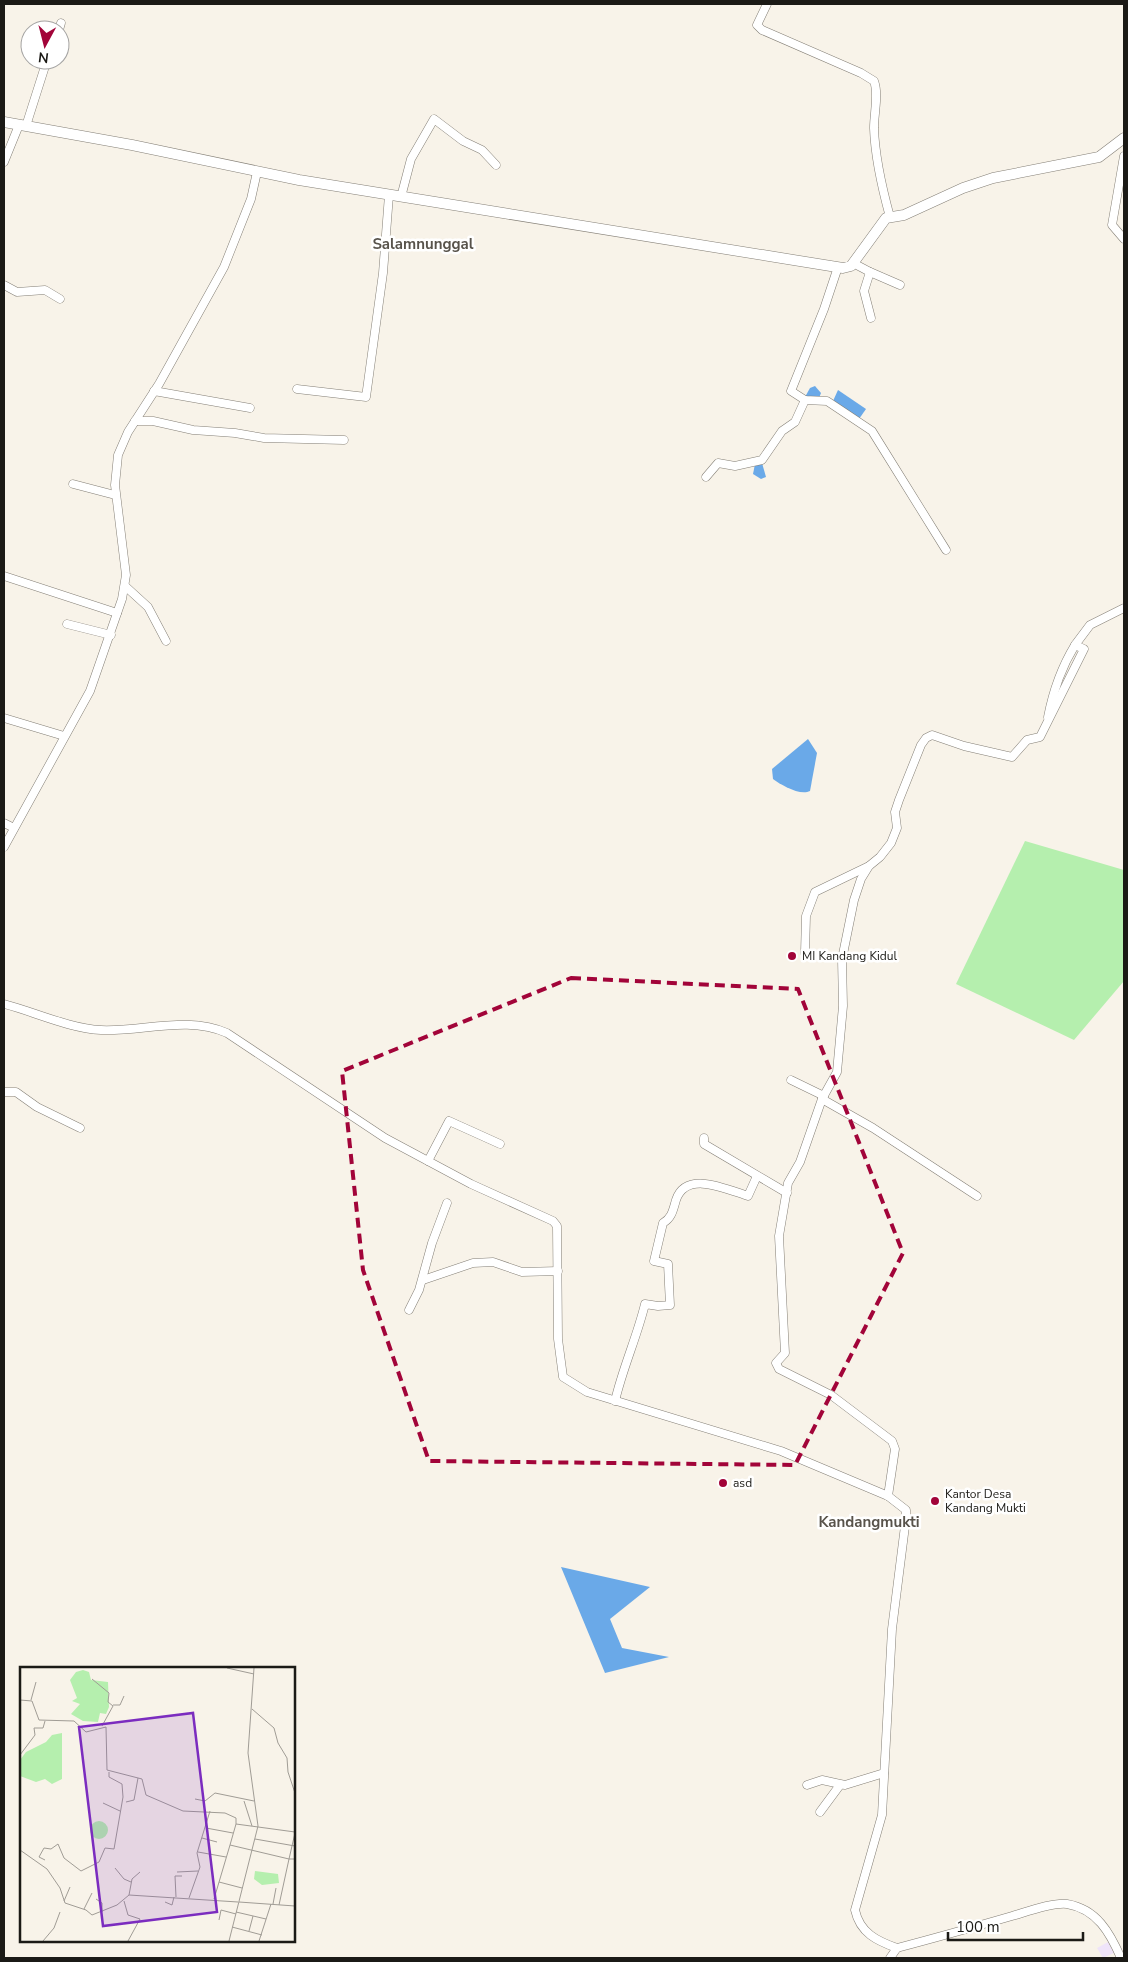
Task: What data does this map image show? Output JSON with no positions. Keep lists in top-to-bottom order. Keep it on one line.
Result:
{"districts":["Salamnunggal","Kandangmukti"],"places":["MI Kandang Kidul","asd","Kantor Desa Kandang Mukti"],"scale_bar":"100 m","north":"bottom"}
